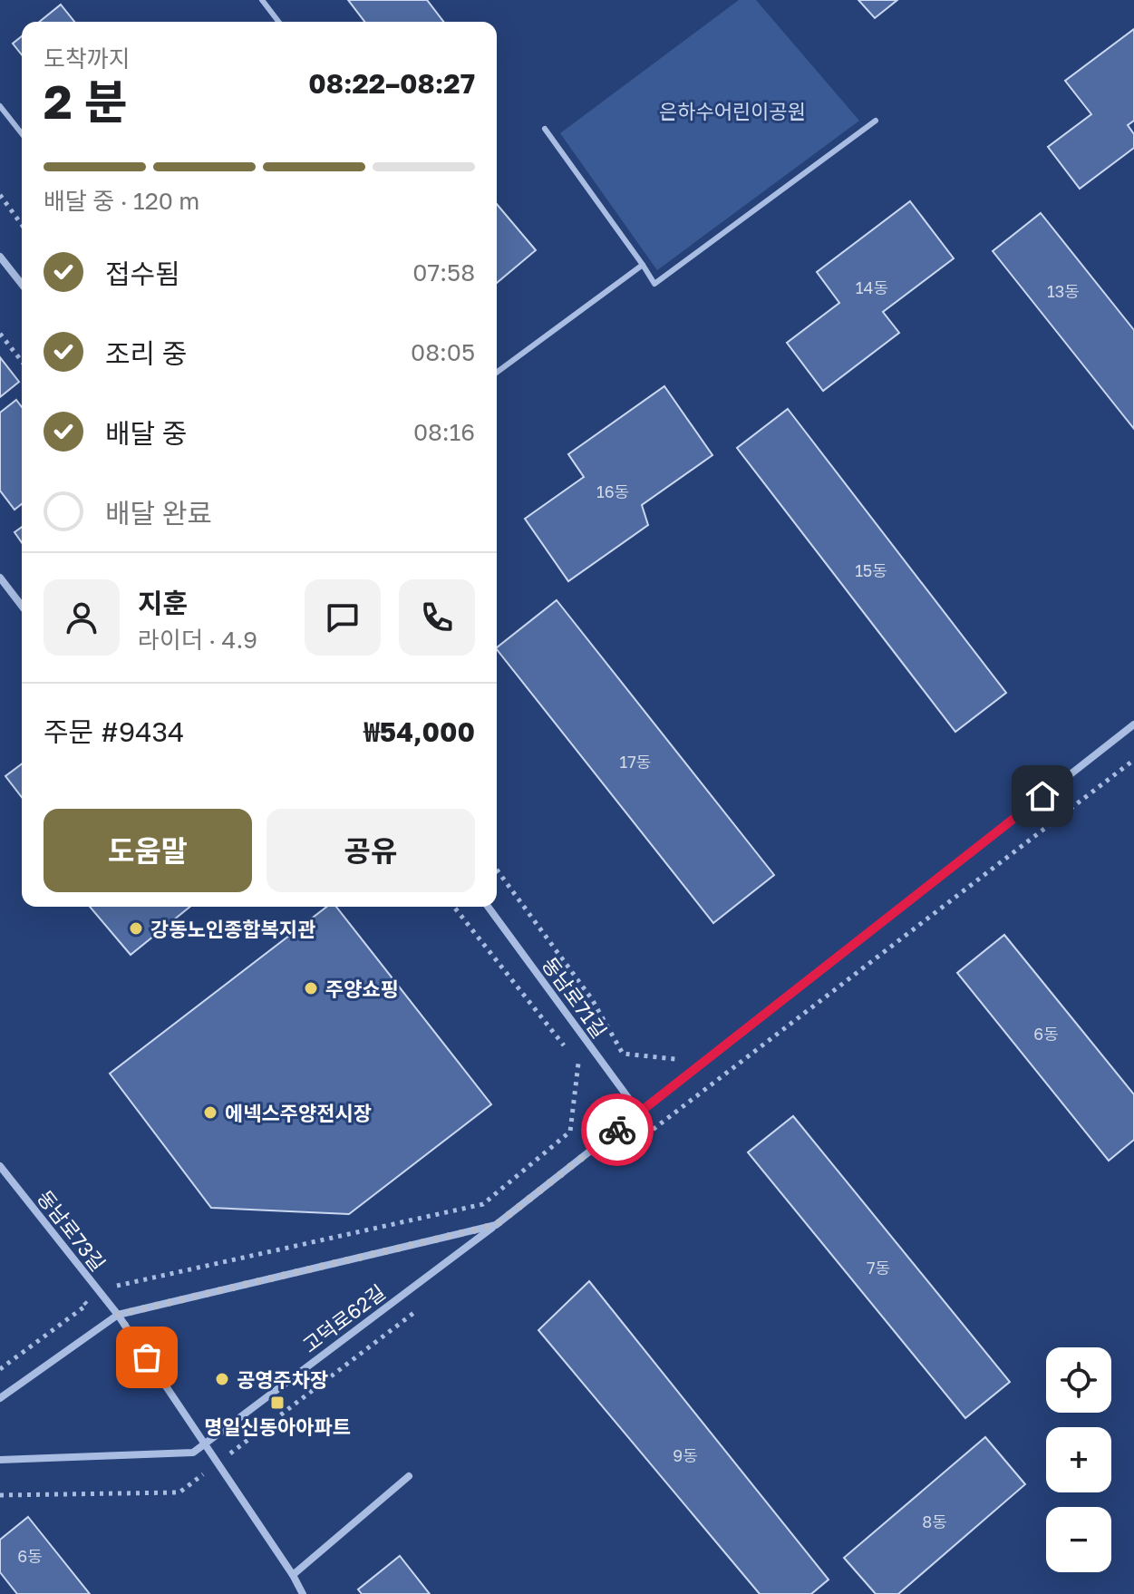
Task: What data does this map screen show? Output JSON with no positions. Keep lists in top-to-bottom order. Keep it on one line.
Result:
{"streets":{"street":["동남로71길","동남로73길","고덕로62길"]},"crossings":[["동남로71길","고덕로62길"],["동남로73길","고덕로62길"]],"parks":["은하수어린이공원"],"places":{"other":["강동노인종합복지관","주양쇼핑","에넥스주양전시장","공영주차장"],"transit":["명일신동아아파트"]},"house_numbers":["14동","13동","16동","15동","17동","6동","7동","9동","8동","6동"],"page":{"heading":["2 분","도착까지","08:22–08:27"],"panel":["지훈","라이더 · 4.9","주문 #9434","₩54,000"],"bar":"배달 중 · 120 m","list":[["접수됨","07:58"],["조리 중","08:05"],["배달 중","08:16"],"배달 완료"],"buttons":["도움말","공유"],"map_buttons":["+","−"]}}
